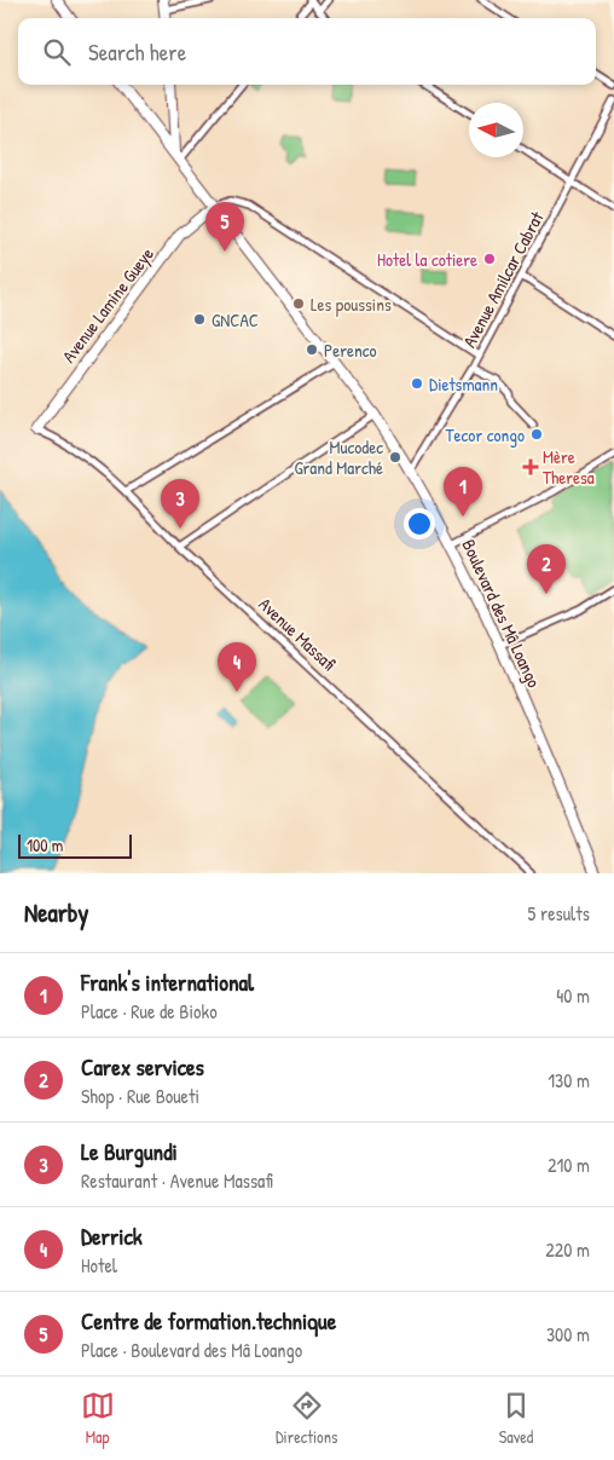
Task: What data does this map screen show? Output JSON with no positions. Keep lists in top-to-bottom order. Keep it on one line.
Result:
{"streets":{"street":["Avenue Amilcar Cabrat","Avenue Lamine Gueye","Boulevard des Mâ Loango","Avenue Massafi"]},"crossings":[["Avenue Amilcar Cabrat","Boulevard des Mâ Loango"],["Avenue Lamine Gueye","Boulevard des Mâ Loango"],["Avenue Lamine Gueye","Avenue Massafi"]],"places":{"other":["Hotel la cotiere","Les poussins","GNCAC","Perenco","Dietsmann","Tecor congo","Mucodec Grand Marché"],"health":["Mère Theresa"]},"scale_bar":"100 m","north":"left","page":{"search":"Search here","pins":["5","1","3","2","4"],"scale":"100 m","heading":["Nearby","5 results"],"list":[{"mark":"1","name":"Frank's international","note":"Place · Rue de Bioko","value":"40 m"},{"mark":"2","name":"Carex services","note":"Shop · Rue Boueti","value":"130 m"},{"mark":"3","name":"Le Burgundi","note":"Restaurant · Avenue Massafi","value":"210 m"},{"mark":"4","name":"Derrick","note":"Hotel","value":"220 m"},{"mark":"5","name":"Centre de formation.technique","note":"Place · Boulevard des Mâ Loango","value":"300 m"}],"nav":["Map","Directions","Saved"]}}
